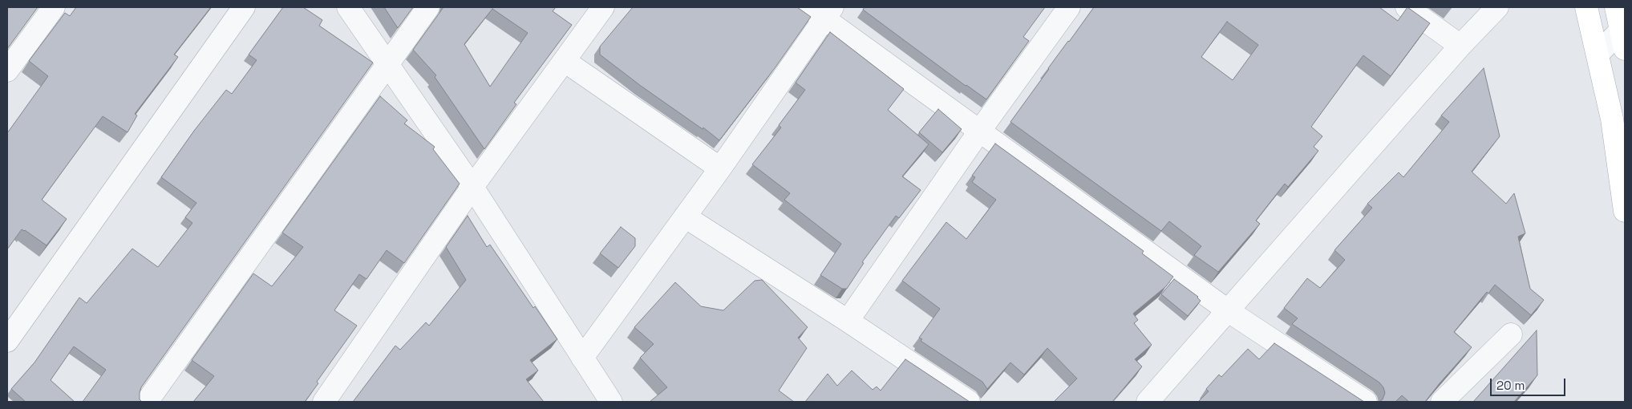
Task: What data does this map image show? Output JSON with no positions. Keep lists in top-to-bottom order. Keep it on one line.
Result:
{"scale_bar":"20 m"}
